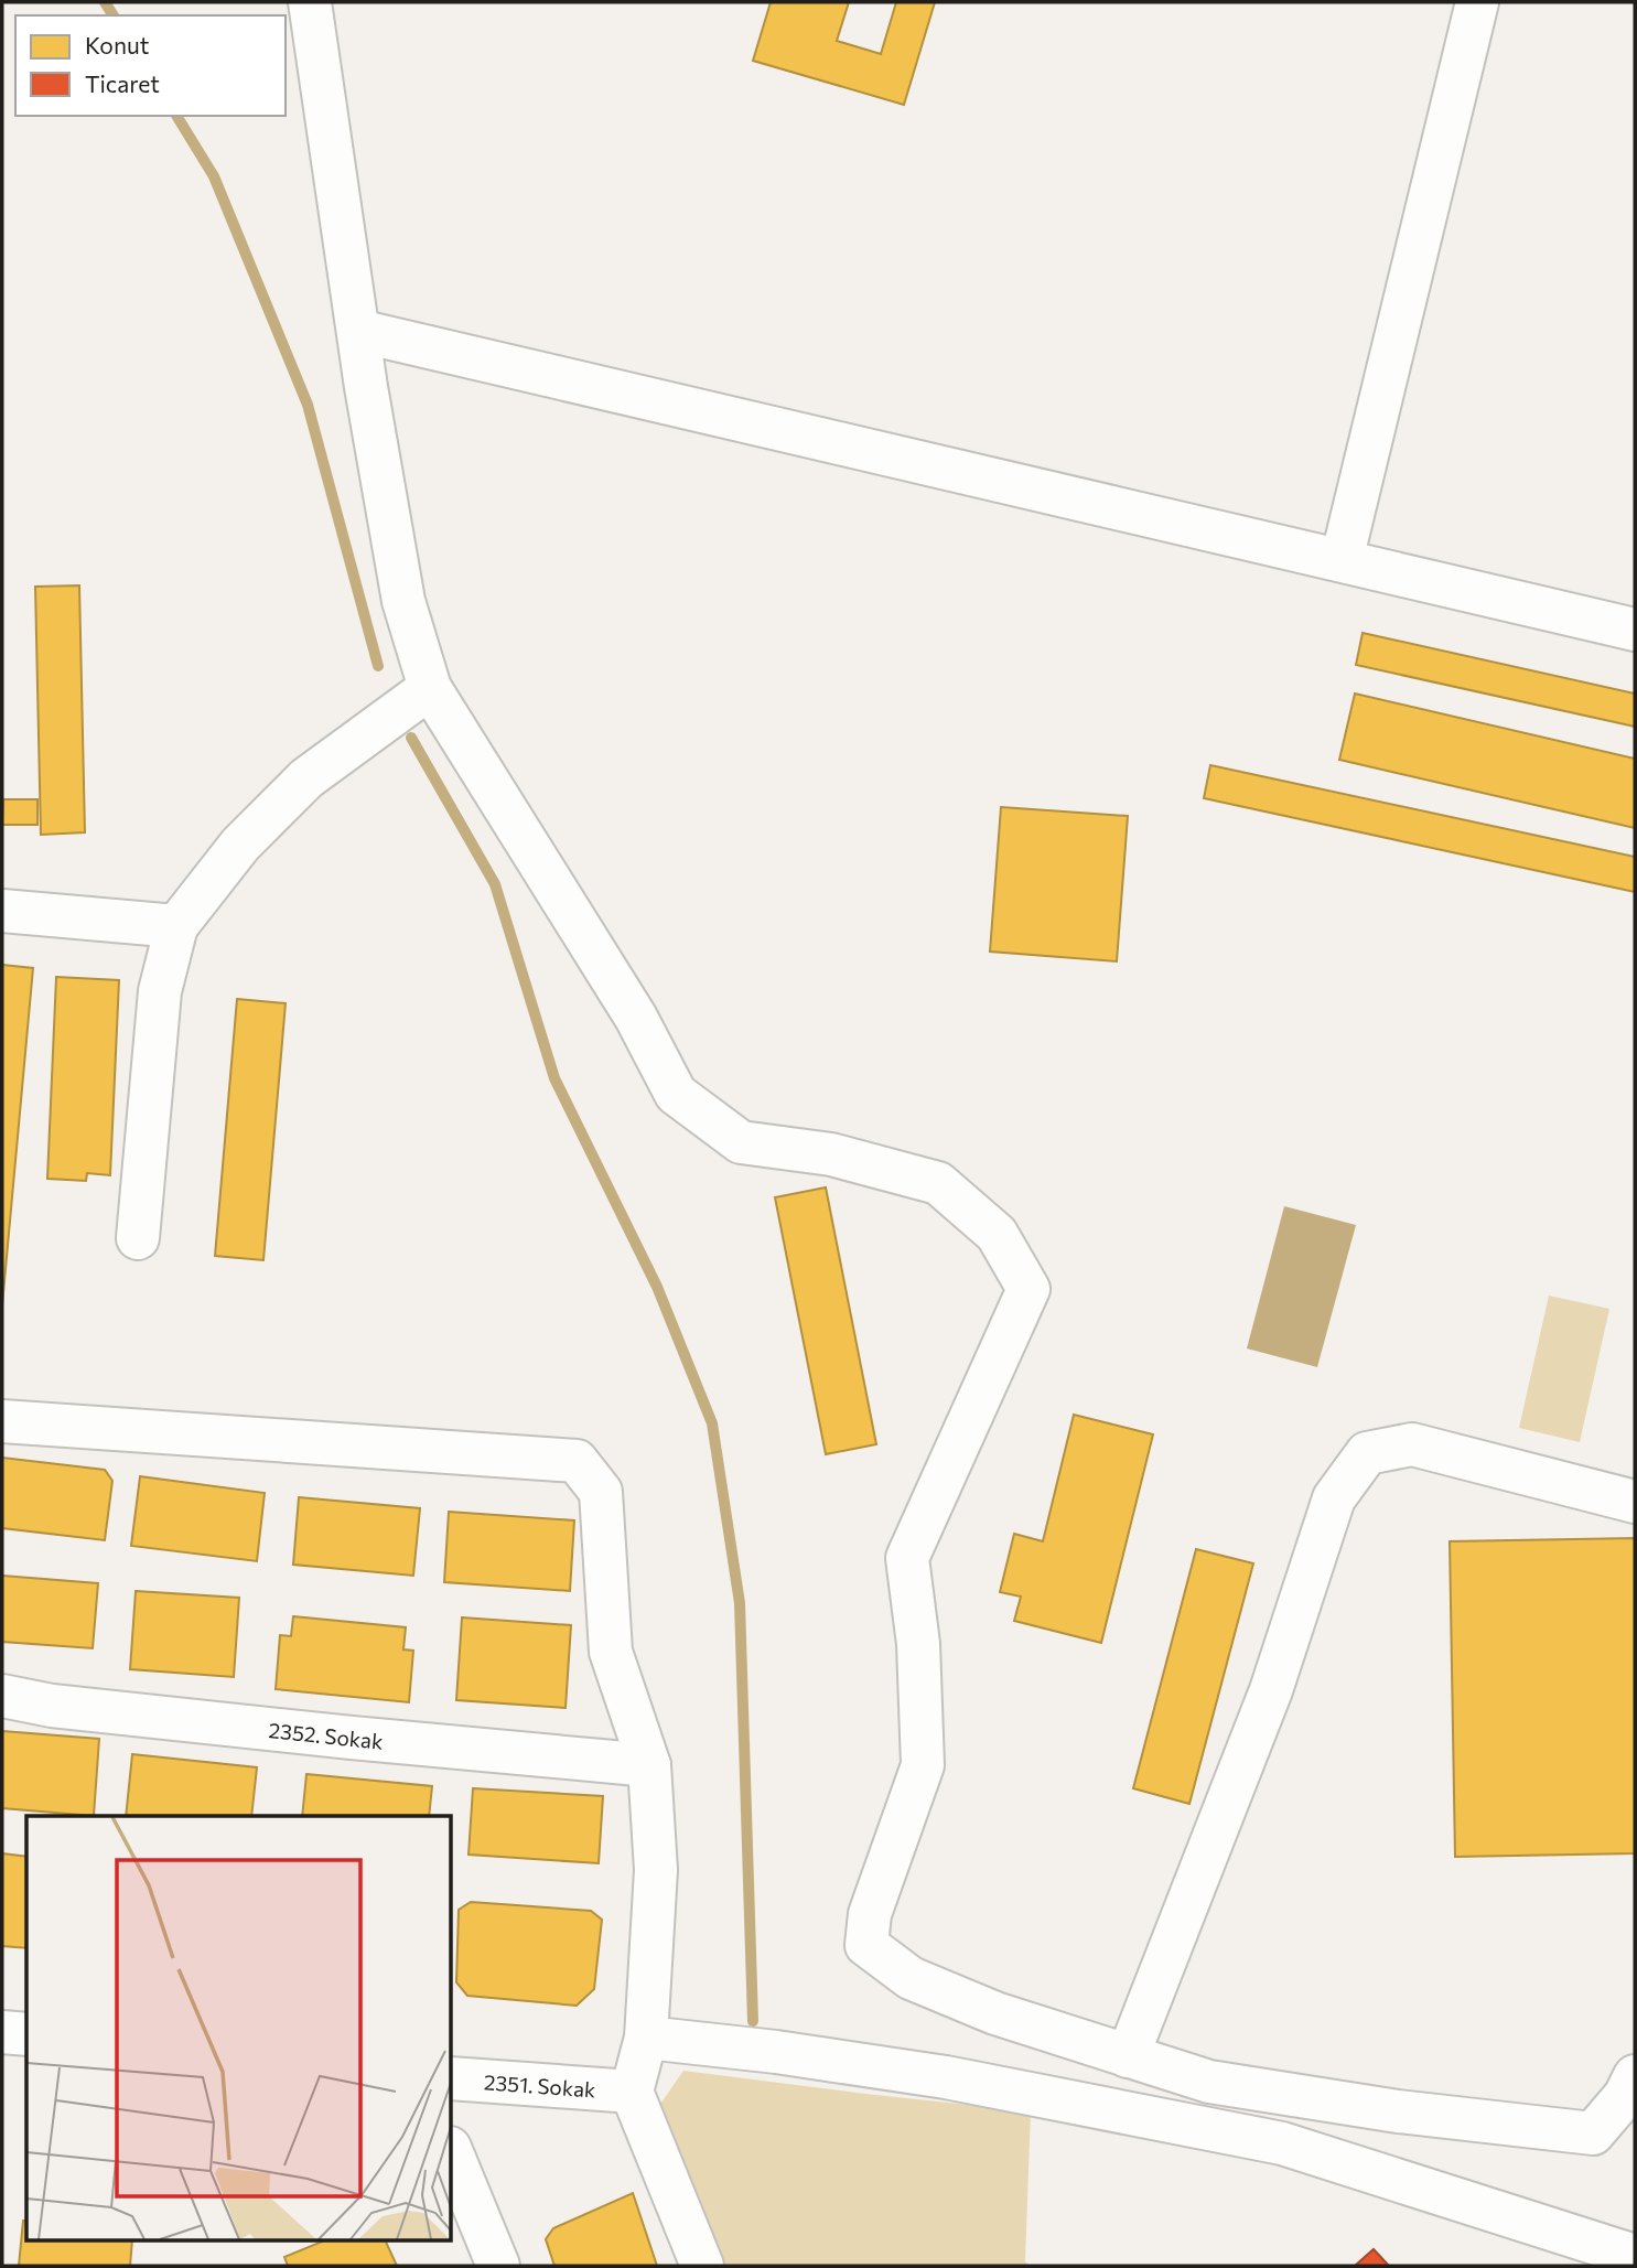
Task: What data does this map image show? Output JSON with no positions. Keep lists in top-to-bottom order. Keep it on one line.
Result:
{"streets":{"street":["2352. Sokak","2351. Sokak"]},"legend":["Konut","Ticaret"]}
